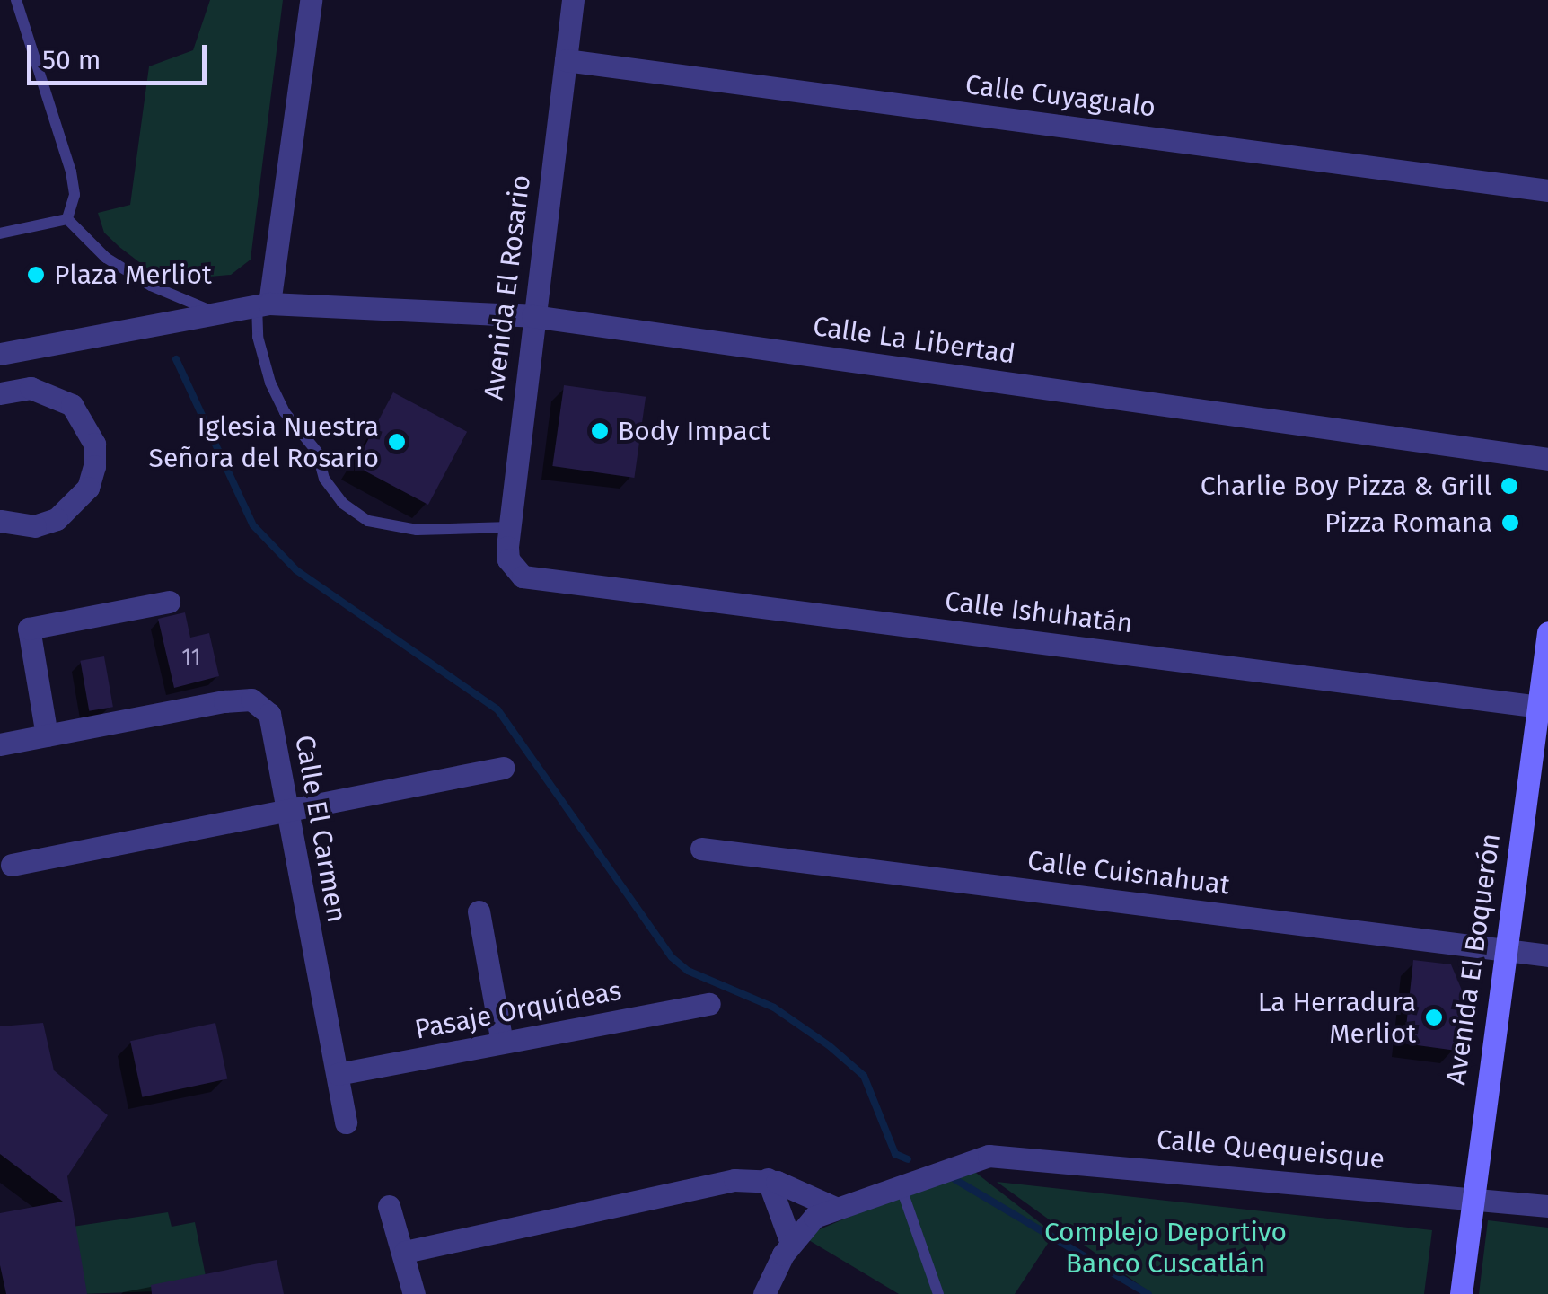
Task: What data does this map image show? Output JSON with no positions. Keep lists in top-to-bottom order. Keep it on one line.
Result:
{"streets":{"street":["Calle Cuyagualo","Avenida El Rosario","Calle La Libertad","Calle Ishuhatán","Calle El Carmen","Calle Cuisnahuat","Avenida El Boquerón","Pasaje Orquídeas","Calle Quequeisque"]},"crossings":[["Calle Cuyagualo","Avenida El Rosario"],["Avenida El Rosario","Calle La Libertad"],["Avenida El Rosario","Calle Ishuhatán"],["Calle Ishuhatán","Avenida El Boquerón"],["Calle El Carmen","Pasaje Orquídeas"],["Calle Cuisnahuat","Avenida El Boquerón"],["Avenida El Boquerón","Calle Quequeisque"]],"parks":["Complejo Deportivo Banco Cuscatlán"],"places":["Plaza Merliot","Body Impact","Iglesia Nuestra Señora del Rosario","Charlie Boy Pizza & Grill","Pizza Romana","La Herradura Merliot"],"house_numbers":["11"],"scale_bar":"50 m"}
